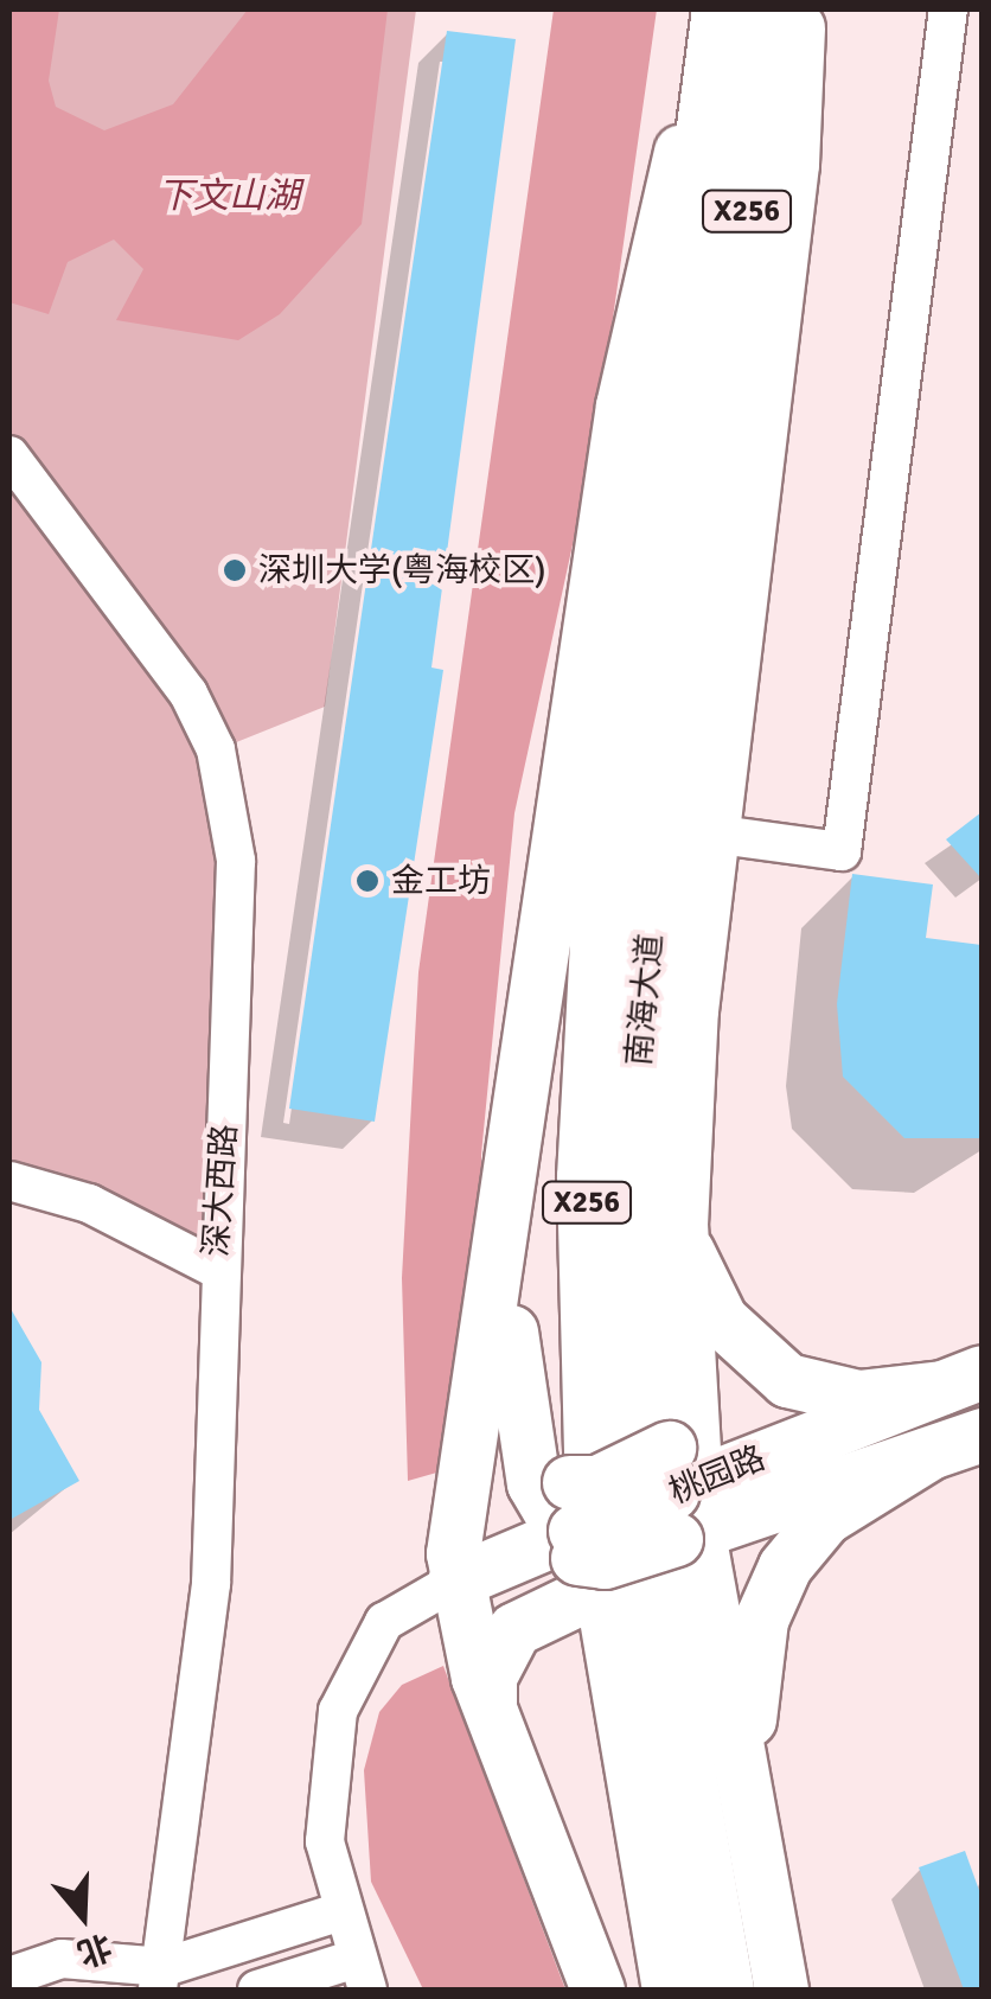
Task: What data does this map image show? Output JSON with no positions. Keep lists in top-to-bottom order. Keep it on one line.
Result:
{"streets":{"main road":["X256","南海大道","桃园路"],"street":["深大西路"]},"water":["下文山湖"],"places":["深圳大学(粤海校区)","金工坊"],"north":"bottom"}
